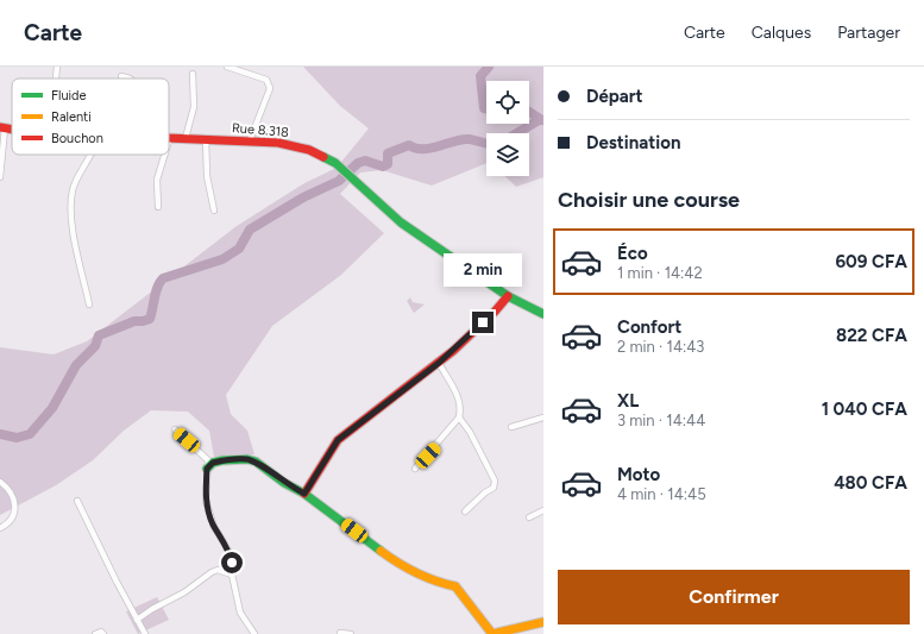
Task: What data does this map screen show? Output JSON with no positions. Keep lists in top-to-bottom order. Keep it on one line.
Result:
{"streets":{"street":["Rue 8.318"]},"legend":["Fluide","Ralenti","Bouchon"],"page":{"header":"Carte","nav":["Carte","Calques","Partager"],"banner":["Départ","Destination"],"heading":"Choisir une course","list":[{"name":"Éco","note":"1 min · 14:42","value":"609 CFA"},{"name":"Confort","note":"2 min · 14:43","value":"822 CFA"},{"name":"XL","note":"3 min · 14:44","value":"1 040 CFA"},{"name":"Moto","note":"4 min · 14:45","value":"480 CFA"}],"bubble":"2 min","buttons":"Confirmer"}}
